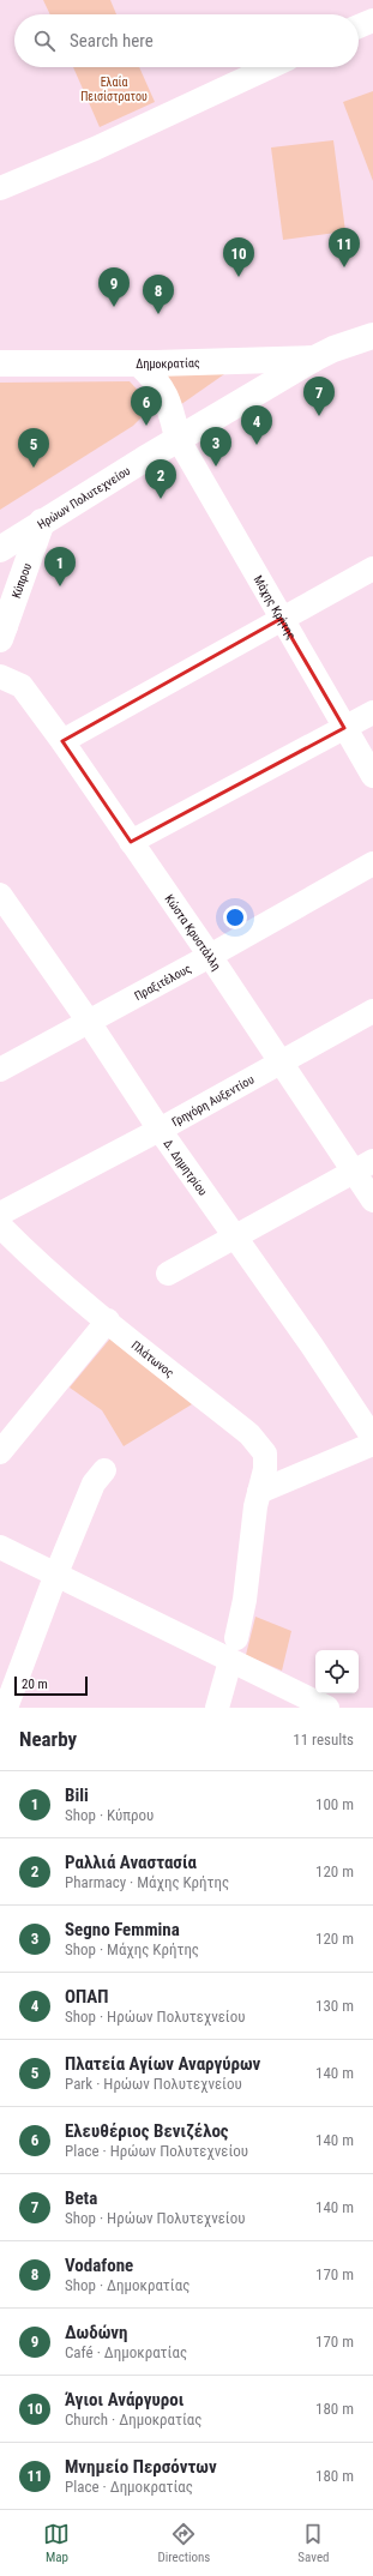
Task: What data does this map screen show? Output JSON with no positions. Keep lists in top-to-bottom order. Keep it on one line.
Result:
{"streets":{"main road":["Δημοκρατίας","Ηρώων Πολυτεχνείου","Κύπρου"],"street":["Μάχης Κρήτης","Κώστα Κρυστάλλη","Πραξιτέλους","Γρηγόρη Αυξεντίου","Δ. Δημητρίου","Πλάτωνος"]},"crossings":[["Δημοκρατίας","Ηρώων Πολυτεχνείου"],["Ηρώων Πολυτεχνείου","Κύπρου"],["Ηρώων Πολυτεχνείου","Μάχης Κρήτης"],["Κώστα Κρυστάλλη","Πραξιτέλους"],["Κώστα Κρυστάλλη","Γρηγόρη Αυξεντίου"],["Πραξιτέλους","Δ. Δημητρίου"],["Γρηγόρη Αυξεντίου","Δ. Δημητρίου"]],"parks":["Ελαία Πεισίστρατου"],"scale_bar":"20 m","page":{"search":"Search here","pins":["11","10","9","8","7","6","4","3","5","2","1"],"scale":"20 m","heading":["Nearby","11 results"],"list":[{"mark":"1","name":"Bili","note":"Shop · Κύπρου","value":"100 m"},{"mark":"2","name":"Ραλλιά Αναστασία","note":"Pharmacy · Μάχης Κρήτης","value":"120 m"},{"mark":"3","name":"Segno Femmina","note":"Shop · Μάχης Κρήτης","value":"120 m"},{"mark":"4","name":"ΟΠΑΠ","note":"Shop · Ηρώων Πολυτεχνείου","value":"130 m"},{"mark":"5","name":"Πλατεία Αγίων Αναργύρων","note":"Park · Ηρώων Πολυτεχνείου","value":"140 m"},{"mark":"6","name":"Ελευθέριος Βενιζέλος","note":"Place · Ηρώων Πολυτεχνείου","value":"140 m"},{"mark":"7","name":"Beta","note":"Shop · Ηρώων Πολυτεχνείου","value":"140 m"},{"mark":"8","name":"Vodafone","note":"Shop · Δημοκρατίας","value":"170 m"},{"mark":"9","name":"Δωδώνη","note":"Café · Δημοκρατίας","value":"170 m"},{"mark":"10","name":"Άγιοι Ανάργυροι","note":"Church · Δημοκρατίας","value":"180 m"},{"mark":"11","name":"Μνημείο Περσόντων","note":"Place · Δημοκρατίας","value":"180 m"}],"nav":["Map","Directions","Saved"]}}
